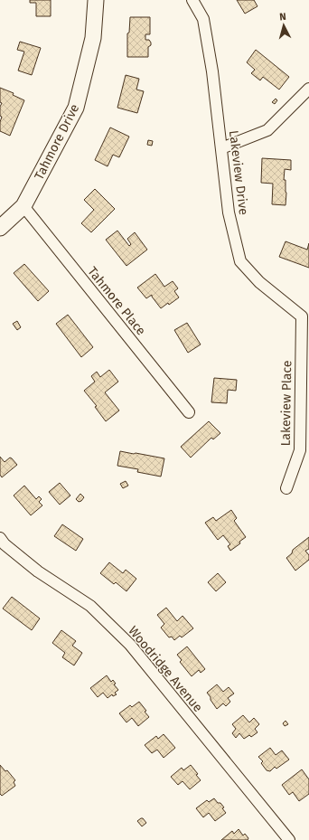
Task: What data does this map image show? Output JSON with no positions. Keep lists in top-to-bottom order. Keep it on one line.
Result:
{"streets":{"street":["Tahmore Drive","Lakeview Drive","Tahmore Place","Lakeview Place","Woodridge Avenue"]},"crossings":[["Tahmore Drive","Tahmore Place"],["Lakeview Drive","Lakeview Place"]],"north":"top"}
